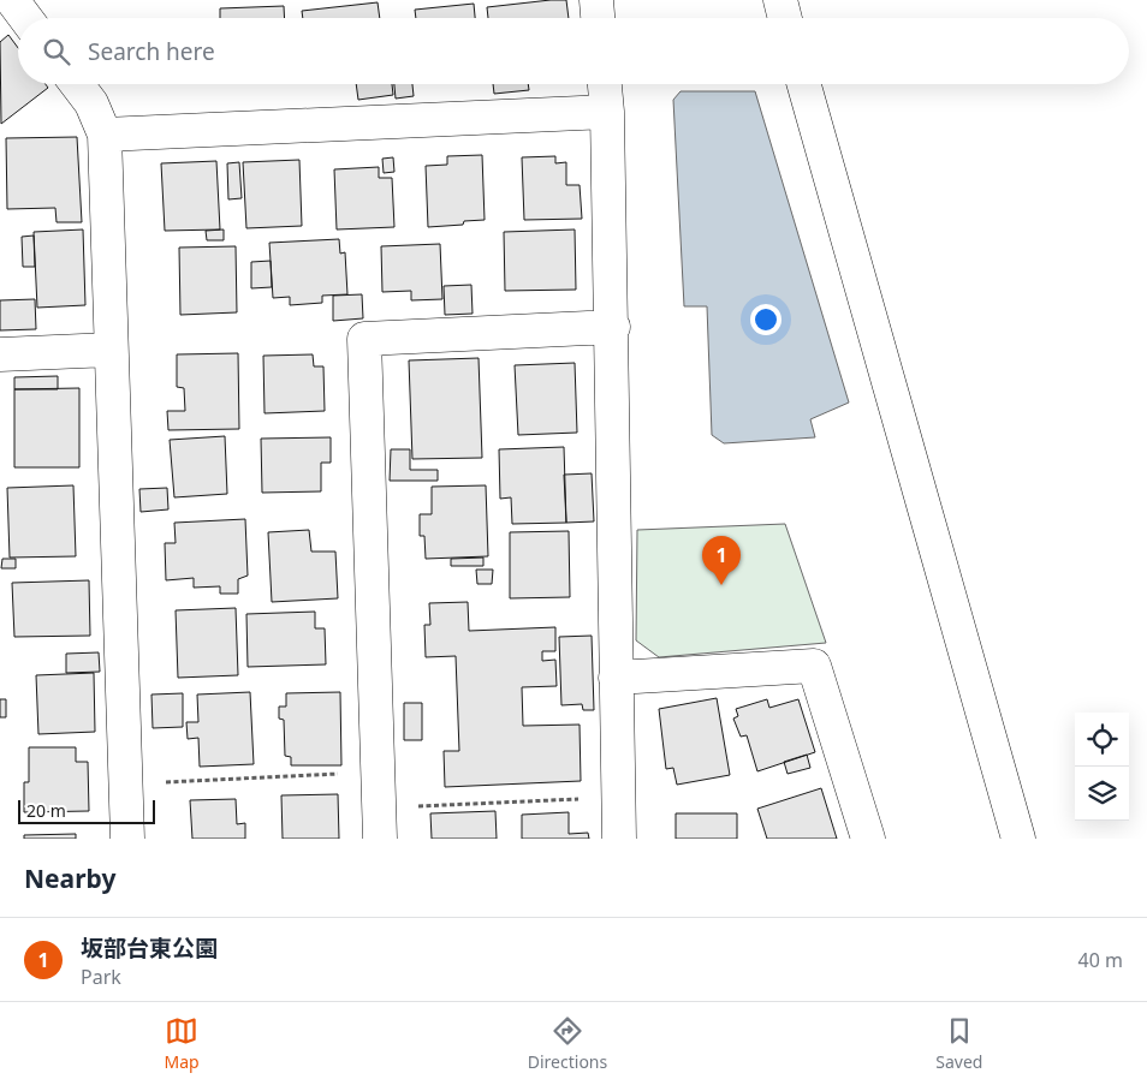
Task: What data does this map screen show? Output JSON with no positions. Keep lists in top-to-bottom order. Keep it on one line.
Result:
{"scale_bar":"20 m","page":{"search":"Search here","pins":"1","scale":"20 m","heading":"Nearby","list":[{"mark":"1","name":"坂部台東公園","note":"Park","value":"40 m"}],"nav":["Map","Directions","Saved"]}}
